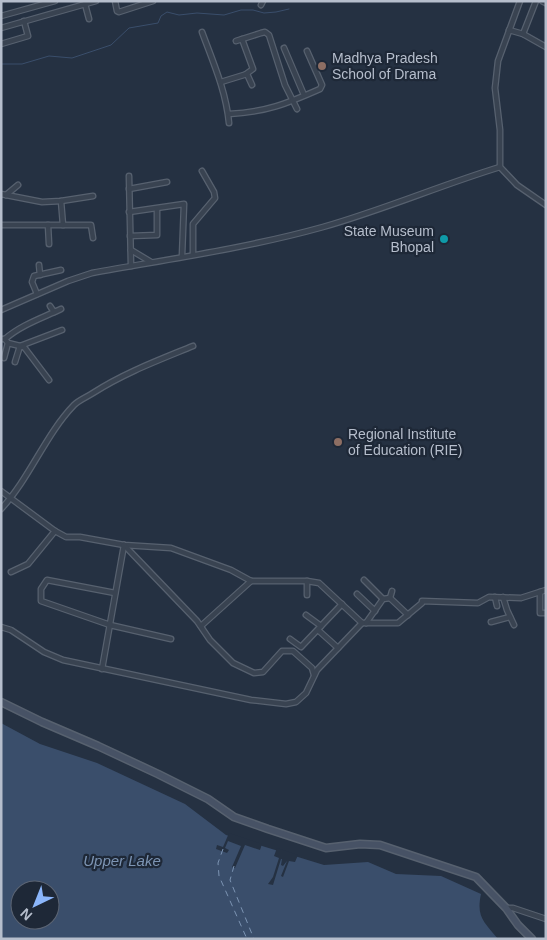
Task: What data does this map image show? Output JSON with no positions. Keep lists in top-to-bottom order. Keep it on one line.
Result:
{"water":["Upper Lake"],"places":["Madhya Pradesh School of Drama","State Museum Bhopal","Regional Institute of Education (RIE)"],"north":"bottom left"}
